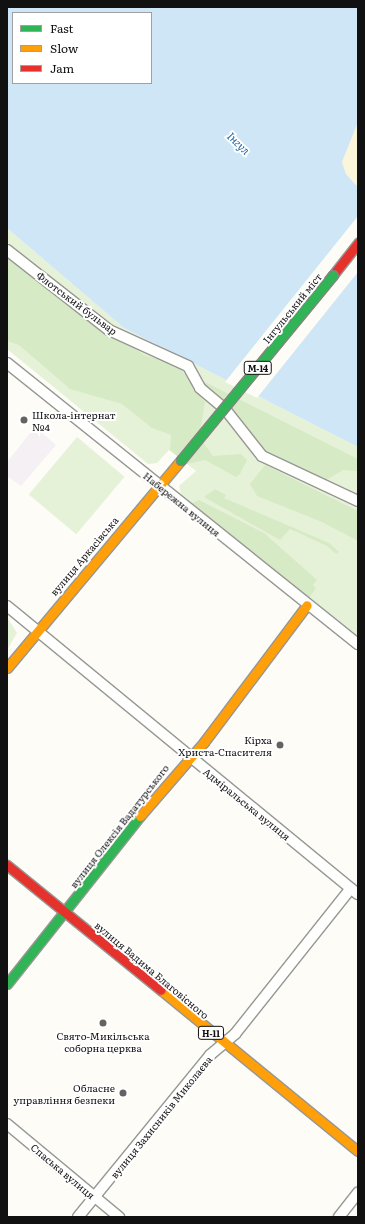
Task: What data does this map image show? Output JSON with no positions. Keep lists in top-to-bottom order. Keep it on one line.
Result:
{"streets":{"main road":["Інгульський міст","М-14","вулиця Аркасівська","вулиця Олексія Вадатурського","вулиця Вадима Благовісного","Н-11"],"street":["Флотський бульвар","Набережна вулиця","Адміральська вулиця","вулиця Захисників Миколаєва","Спаська вулиця"]},"crossings":[["Інгульський міст","вулиця Аркасівська"],["Набережна вулиця","вулиця Аркасівська"],["Набережна вулиця","вулиця Олексія Вадатурського"],["вулиця Аркасівська","Адміральська вулиця"],["Адміральська вулиця","вулиця Олексія Вадатурського"],["Адміральська вулиця","вулиця Захисників Миколаєва"],["вулиця Олексія Вадатурського","вулиця Вадима Благовісного"],["вулиця Вадима Благовісного","вулиця Захисників Миколаєва"],["вулиця Захисників Миколаєва","Спаська вулиця"]],"water":["Інгул"],"places":["Школа-інтернат №4","Кірха Христа-Спасителя","Свято-Микільська соборна церква","Обласне управління безпеки"],"legend":["Fast","Slow","Jam"]}
